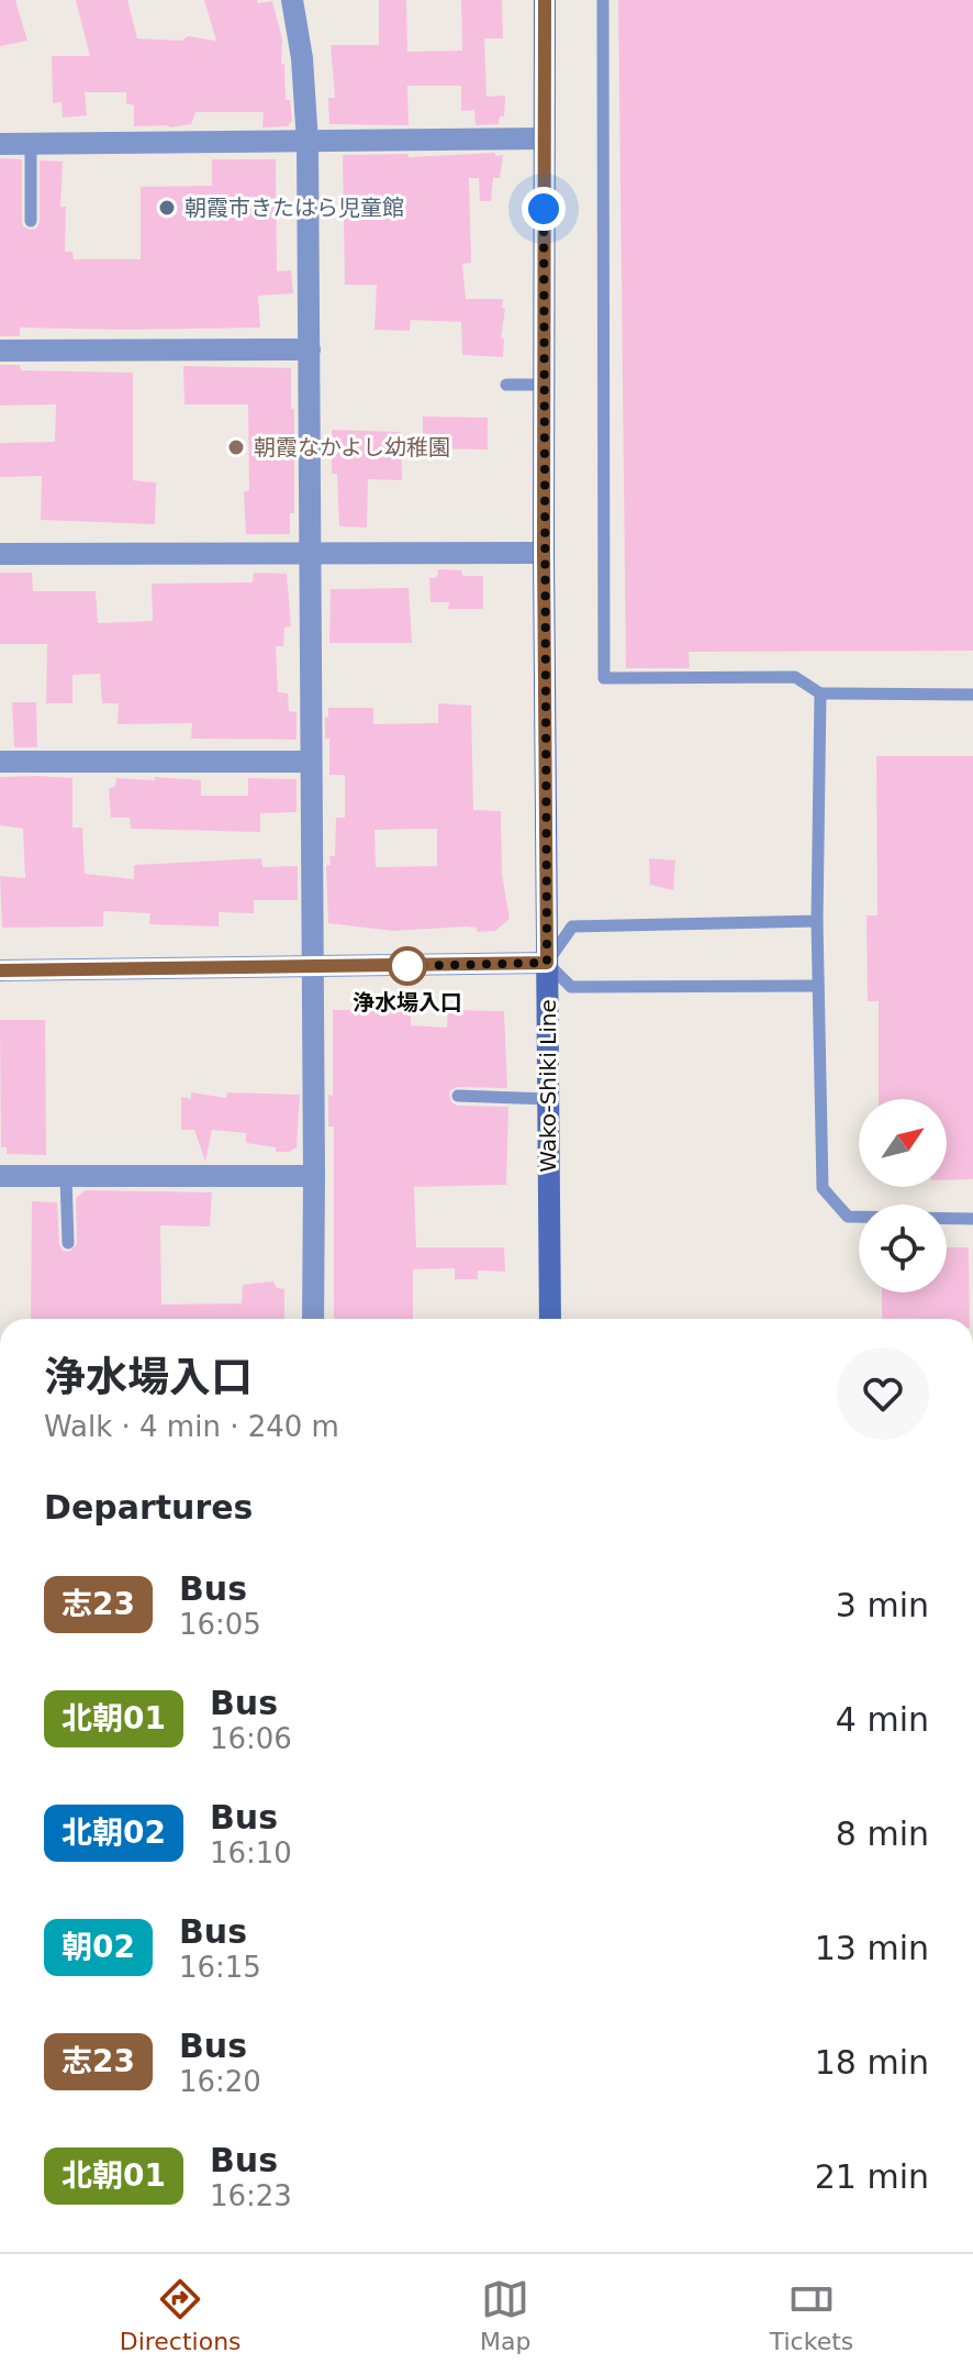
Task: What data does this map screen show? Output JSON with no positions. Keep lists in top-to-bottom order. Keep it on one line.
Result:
{"streets":{"main road":["Wako-Shiki Line"]},"places":["朝霞市きたはら児童館","朝霞なかよし幼稚園","浄水場入口"],"lines":["bus line 志23"],"north":"top right","page":{"heading":[["浄水場入口","Walk · 4 min · 240 m"],"Departures"],"list":[{"mark":"志23","name":"Bus","note":"16:05","value":"3 min"},{"mark":"北朝01","name":"Bus","note":"16:06","value":"4 min"},{"mark":"北朝02","name":"Bus","note":"16:10","value":"8 min"},{"mark":"朝02","name":"Bus","note":"16:15","value":"13 min"},{"mark":"志23","name":"Bus","note":"16:20","value":"18 min"},{"mark":"北朝01","name":"Bus","note":"16:23","value":"21 min"}],"tabs":["Directions","Map","Tickets"]}}
